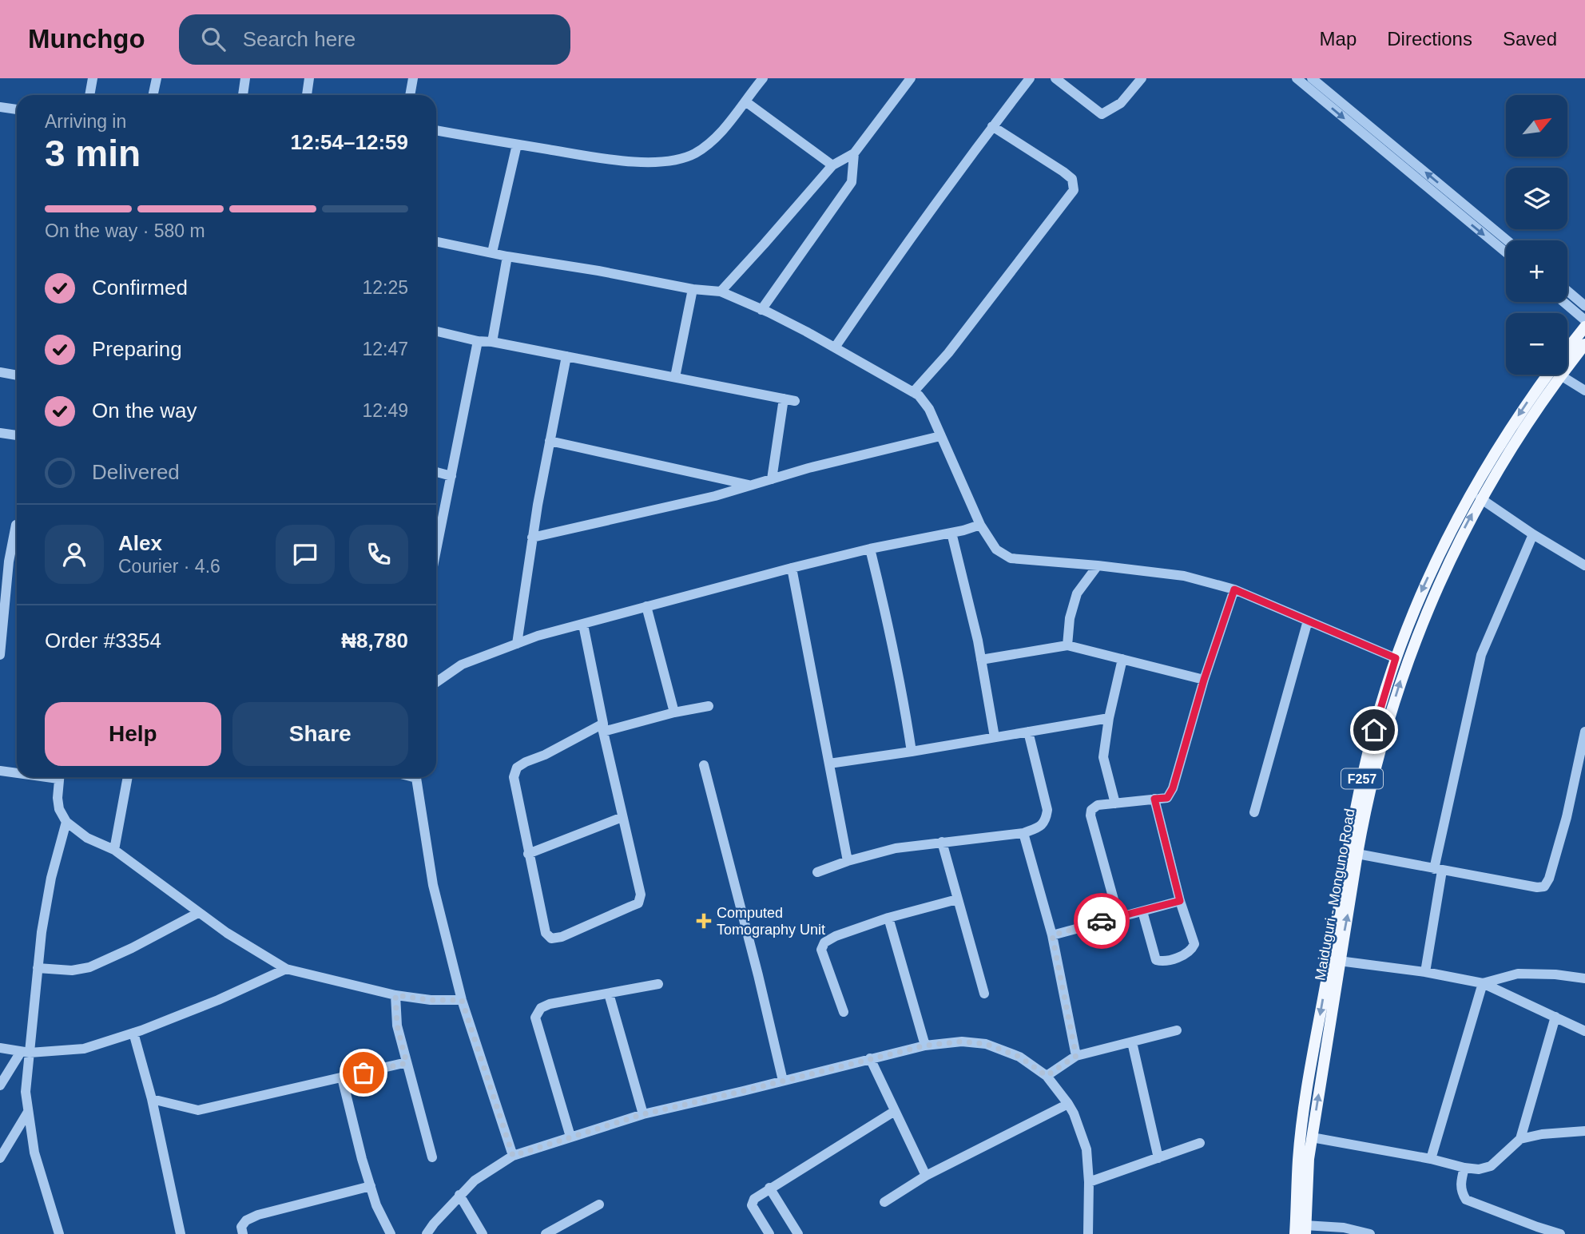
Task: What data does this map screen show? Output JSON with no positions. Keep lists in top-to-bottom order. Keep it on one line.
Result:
{"streets":{"main road":["F257","Maiduguri - Monguno Road"]},"places":{"health":["Computed Tomography Unit"]},"north":"top right","page":{"header":"Munchgo","search":"Search here","nav":["Map","Directions","Saved"],"map_buttons":["+","−"],"heading":["3 min","Arriving in","12:54–12:59"],"panel":["Alex","Courier · 4.6","Order #3354","₦8,780"],"bar":"On the way · 580 m","list":[["Confirmed","12:25"],["Preparing","12:47"],["On the way","12:49"],"Delivered"],"buttons":["Help","Share"]}}
